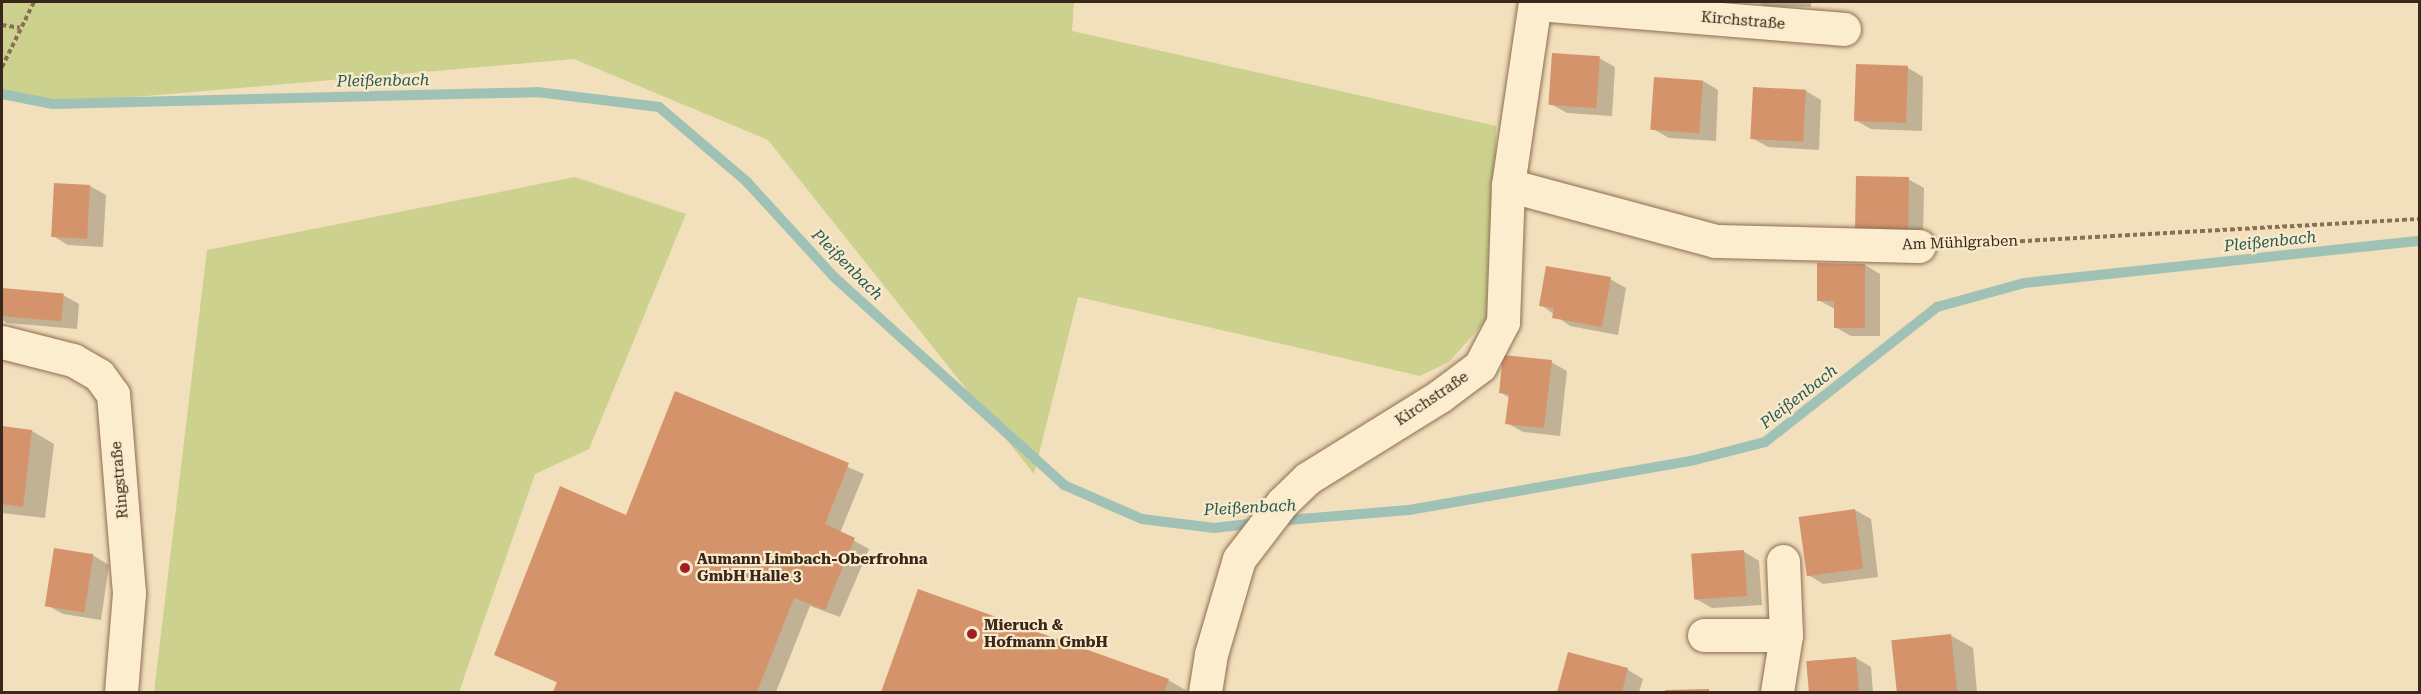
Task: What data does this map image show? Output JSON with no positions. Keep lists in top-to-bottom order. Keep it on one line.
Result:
{"streets":{"street":["Kirchstraße","Am Mühlgraben","Ringstraße"]},"crossings":[["Kirchstraße","Am Mühlgraben"]],"water":["Pleißenbach"],"places":["Aumann Limbach-Oberfrohna GmbH Halle 3","Mieruch & Hofmann GmbH"]}
